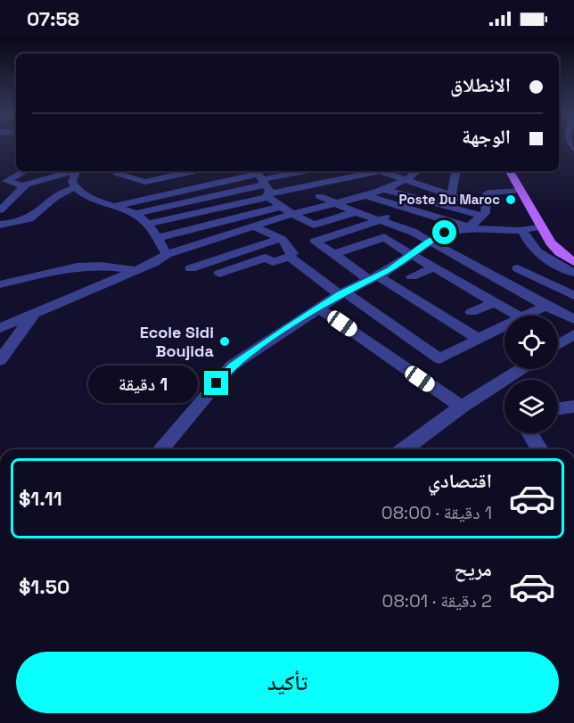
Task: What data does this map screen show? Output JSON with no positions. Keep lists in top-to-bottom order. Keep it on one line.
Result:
{"places":["Poste Du Maroc","Ecole Sidi Boujida"],"page":{"status":"07:58","banner":["الانطلاق","الوجهة"],"bubble":"1 دقيقة","list":[{"name":"اقتصادي","note":"1 دقيقة · 08:00","value":"$1.11"},{"name":"مريح","note":"2 دقيقة · 08:01","value":"$1.50"}],"buttons":"تأكيد"}}
